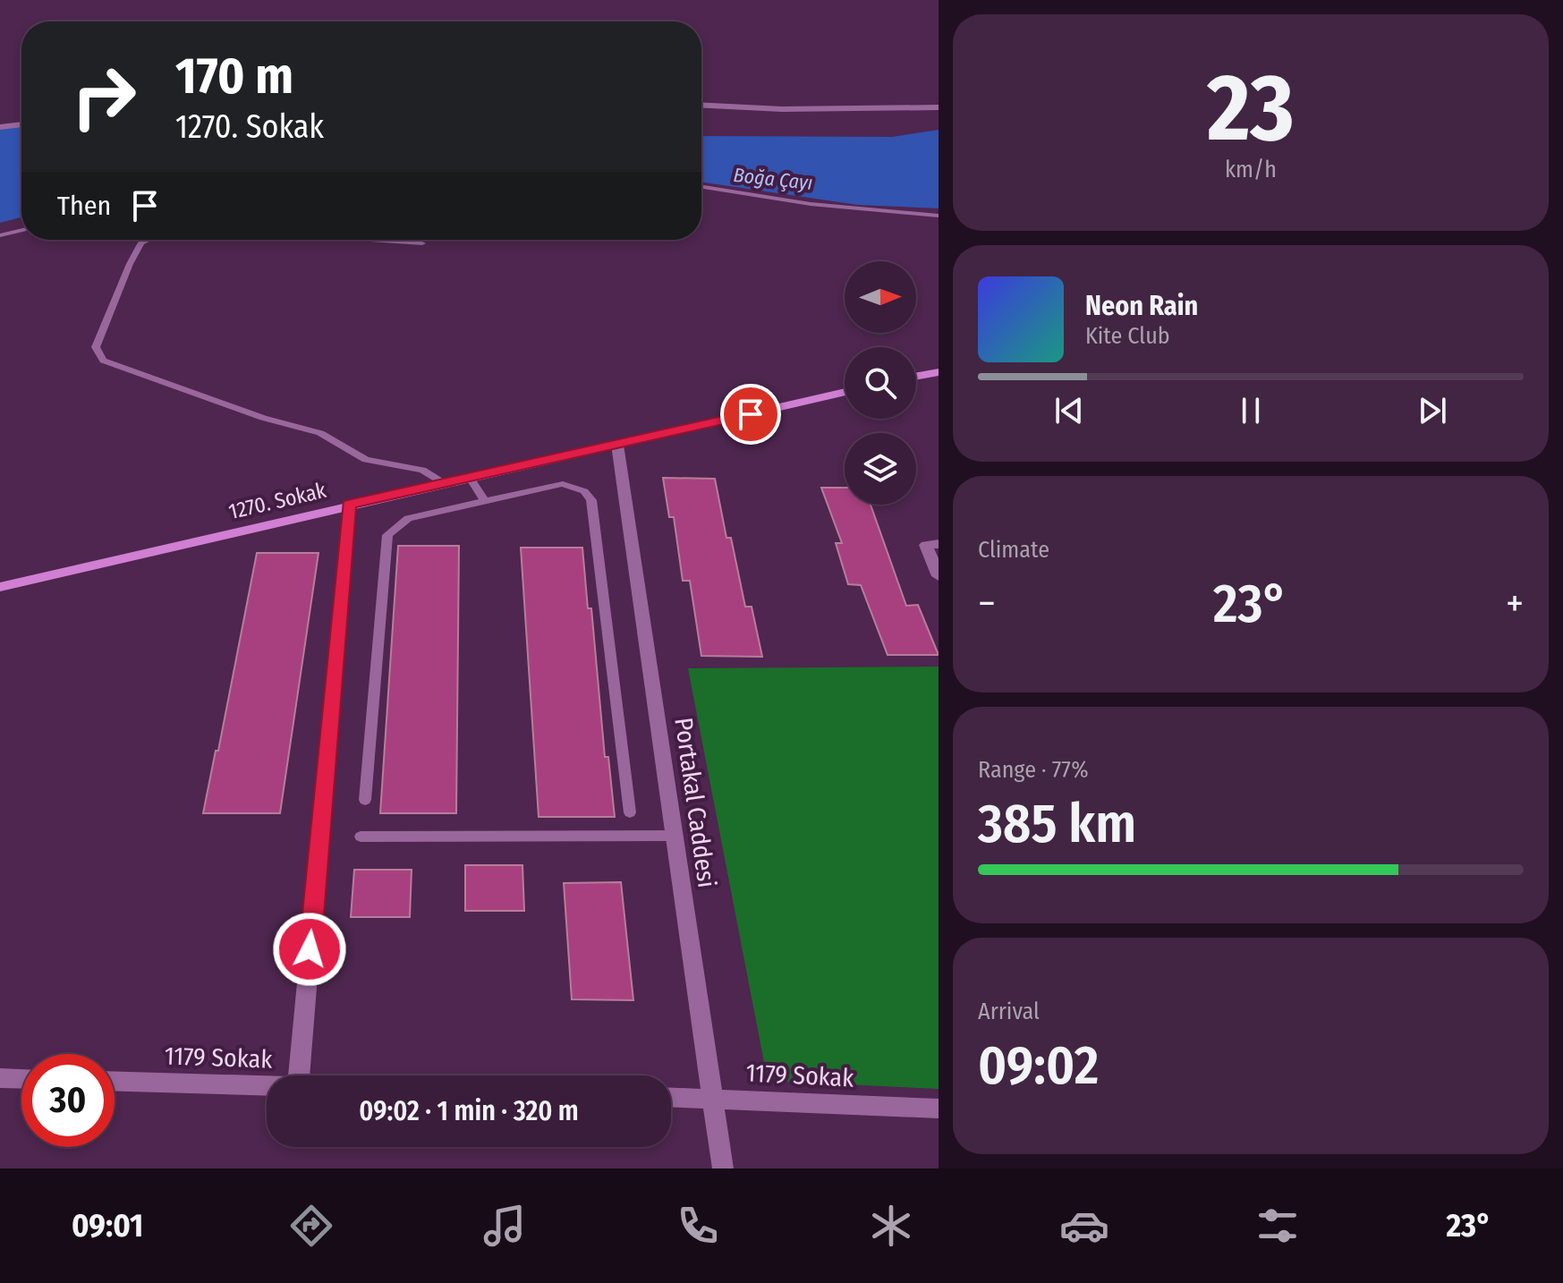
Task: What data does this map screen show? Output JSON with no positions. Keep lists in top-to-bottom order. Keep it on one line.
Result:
{"streets":{"street":["1270. Sokak","Portakal Caddesi","1179 Sokak"]},"crossings":[["1270. Sokak","Portakal Caddesi"],["Portakal Caddesi","1179 Sokak"]],"water":["Boğa Çayı"],"north":"right","page":{"tile":[["23","km/h"],"Climate",["Range · 77%","385 km"],["Arrival","09:02"]],"turn":["170 m","1270. Sokak"],"then":"Then","song":["Neon Rain","Kite Club"],"heat":["−","23°","+"],"limit":"30","trip":"09:02 · 1 min · 320 m","tabs":["09:01","23°"]}}
